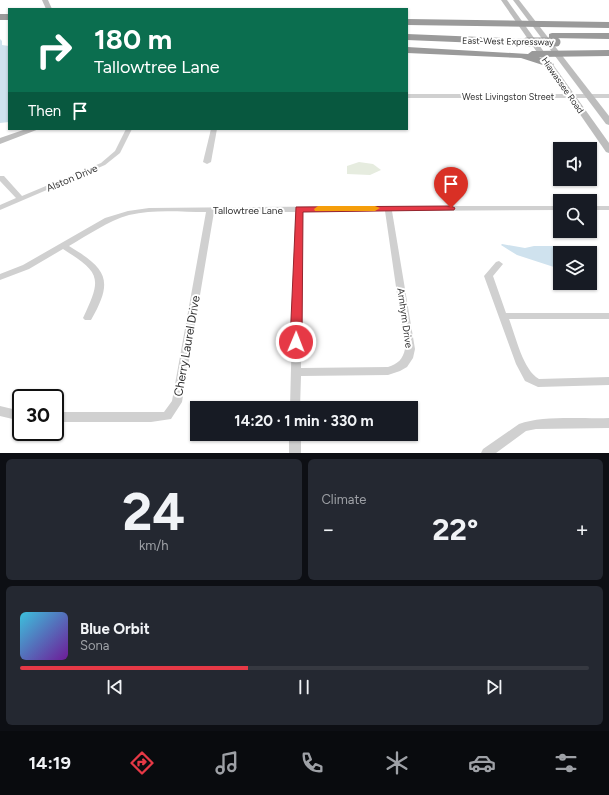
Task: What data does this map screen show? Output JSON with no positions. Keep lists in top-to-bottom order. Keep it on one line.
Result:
{"streets":{"highway":["East-West Expressway"],"main road":["Hiawassee Road"],"street":["West Livingston Street","Alston Drive","Tallowtree Lane","Arnhym Drive","Cherry Laurel Drive"]},"crossings":[["Hiawassee Road","West Livingston Street"],["Tallowtree Lane","Arnhym Drive"],["Tallowtree Lane","Cherry Laurel Drive"]],"page":{"turn":["180 m","Tallowtree Lane"],"then":"Then","limit":"30","trip":"14:20 · 1 min · 330 m","tile":[["24","km/h"],"Climate"],"heat":["−","22°","+"],"song":["Blue Orbit","Sona"],"tabs":"14:19"}}
